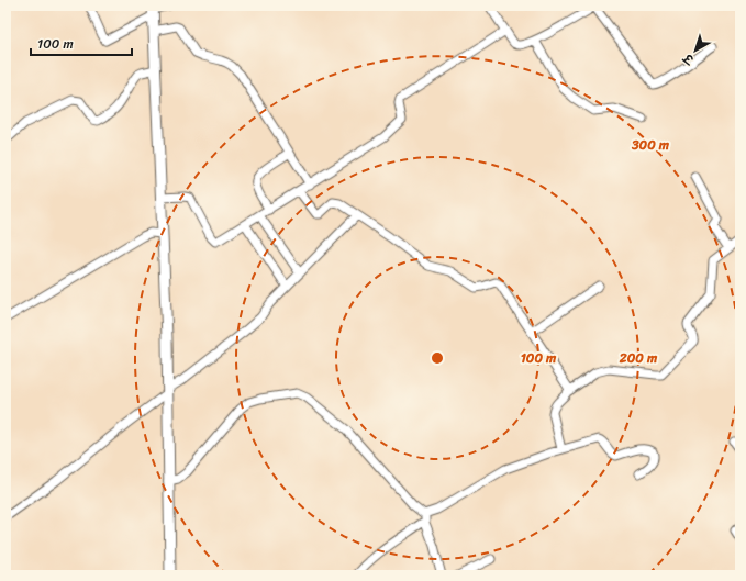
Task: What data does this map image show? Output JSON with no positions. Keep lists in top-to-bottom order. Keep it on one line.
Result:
{"scale_bar":"100 m","north":"bottom left","rings":["300 m","100 m","200 m"]}
